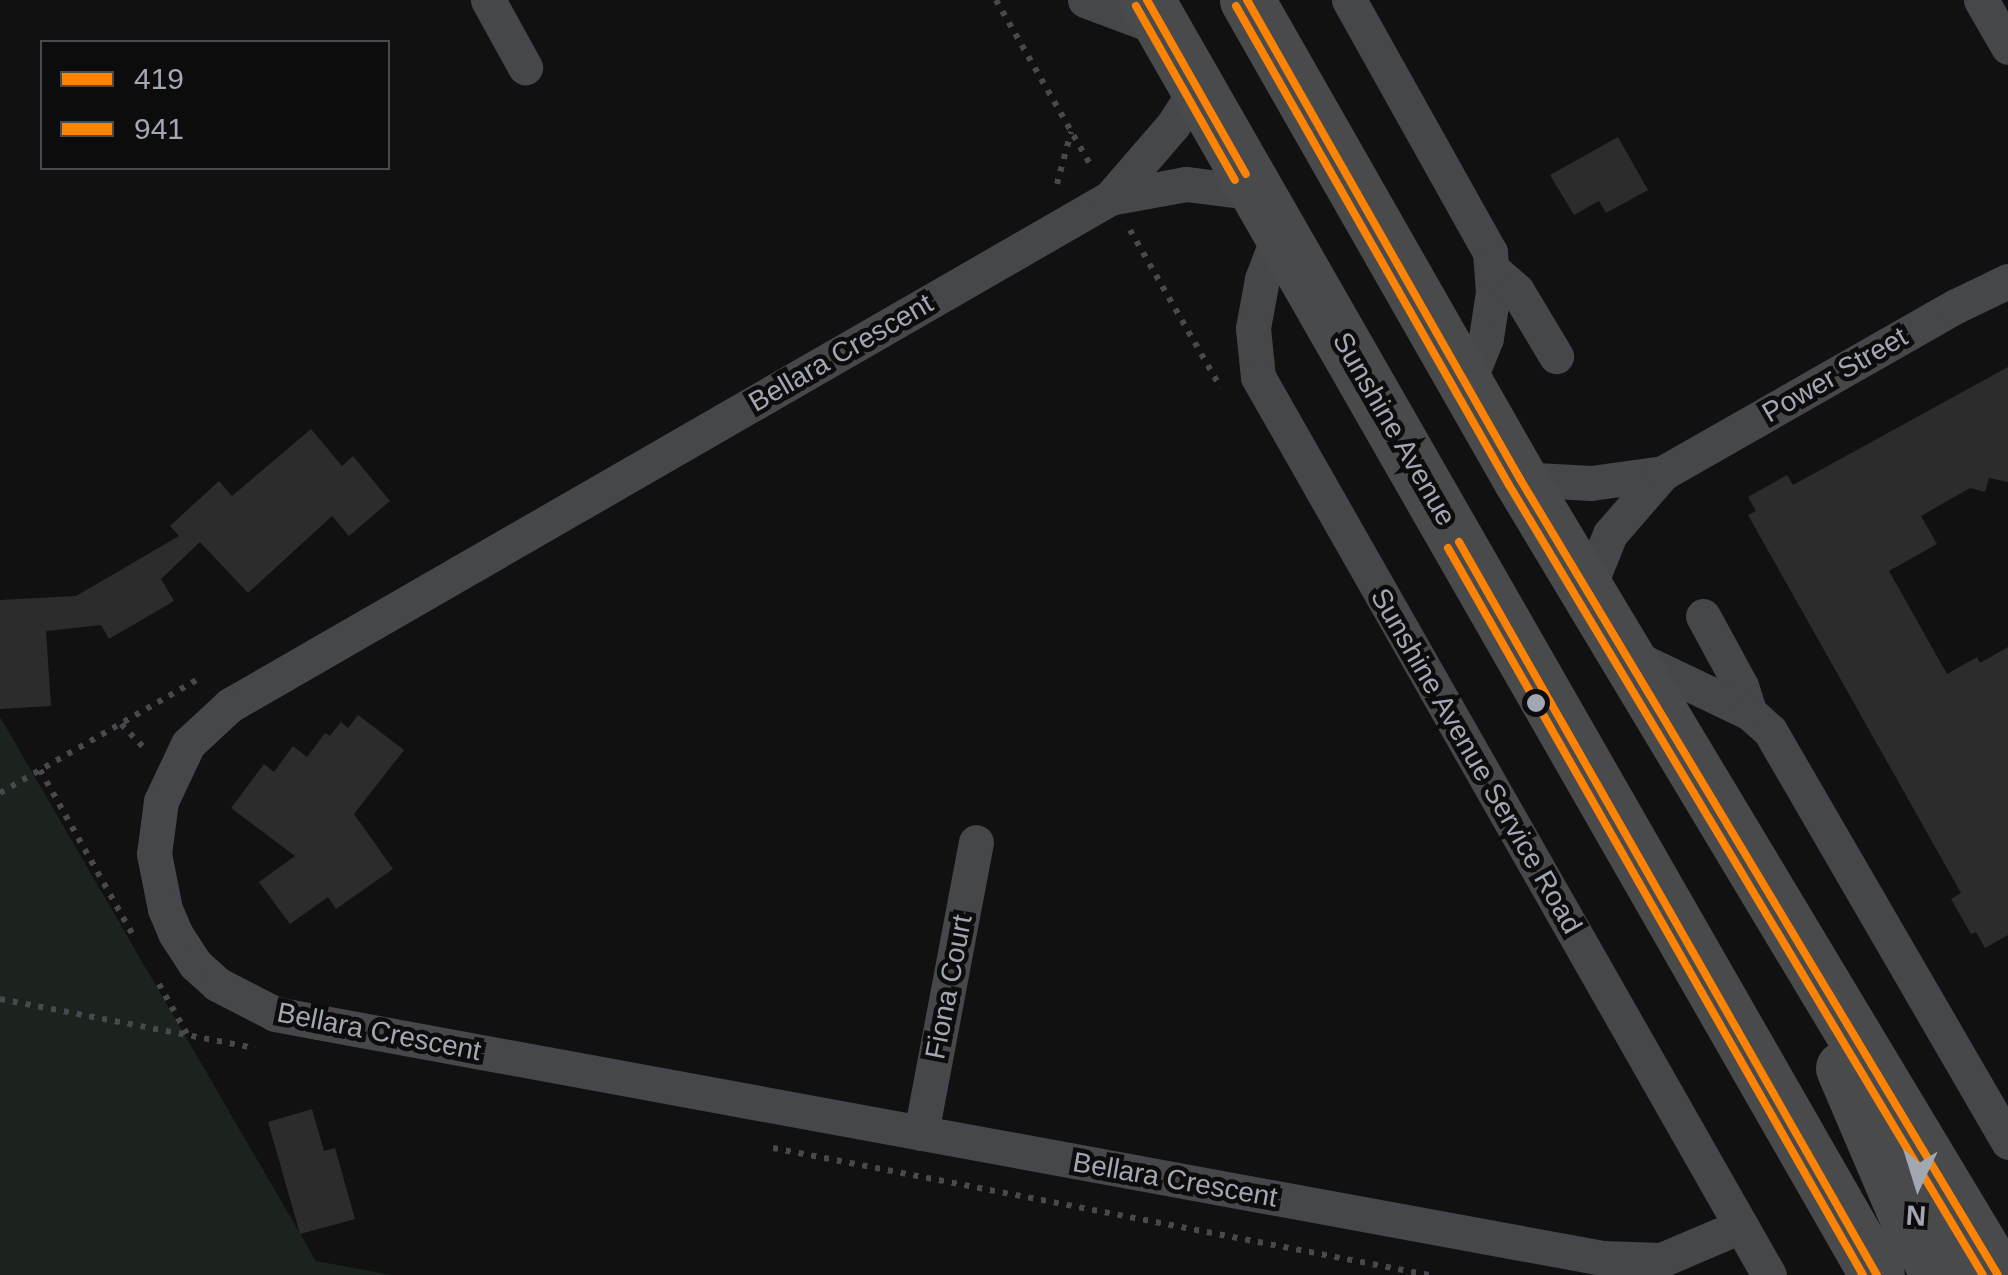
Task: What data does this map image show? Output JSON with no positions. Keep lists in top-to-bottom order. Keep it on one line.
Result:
{"streets":{"main road":["Sunshine Avenue"],"street":["Bellara Crescent","Power Street","Sunshine Avenue Service Road","Fiona Court"]},"crossings":[["Bellara Crescent","Sunshine Avenue Service Road"],["Bellara Crescent","Fiona Court"],["Sunshine Avenue","Sunshine Avenue Service Road"]],"lines":["transit line 419","transit line 941"],"legend":["419","941"],"north":"bottom"}
